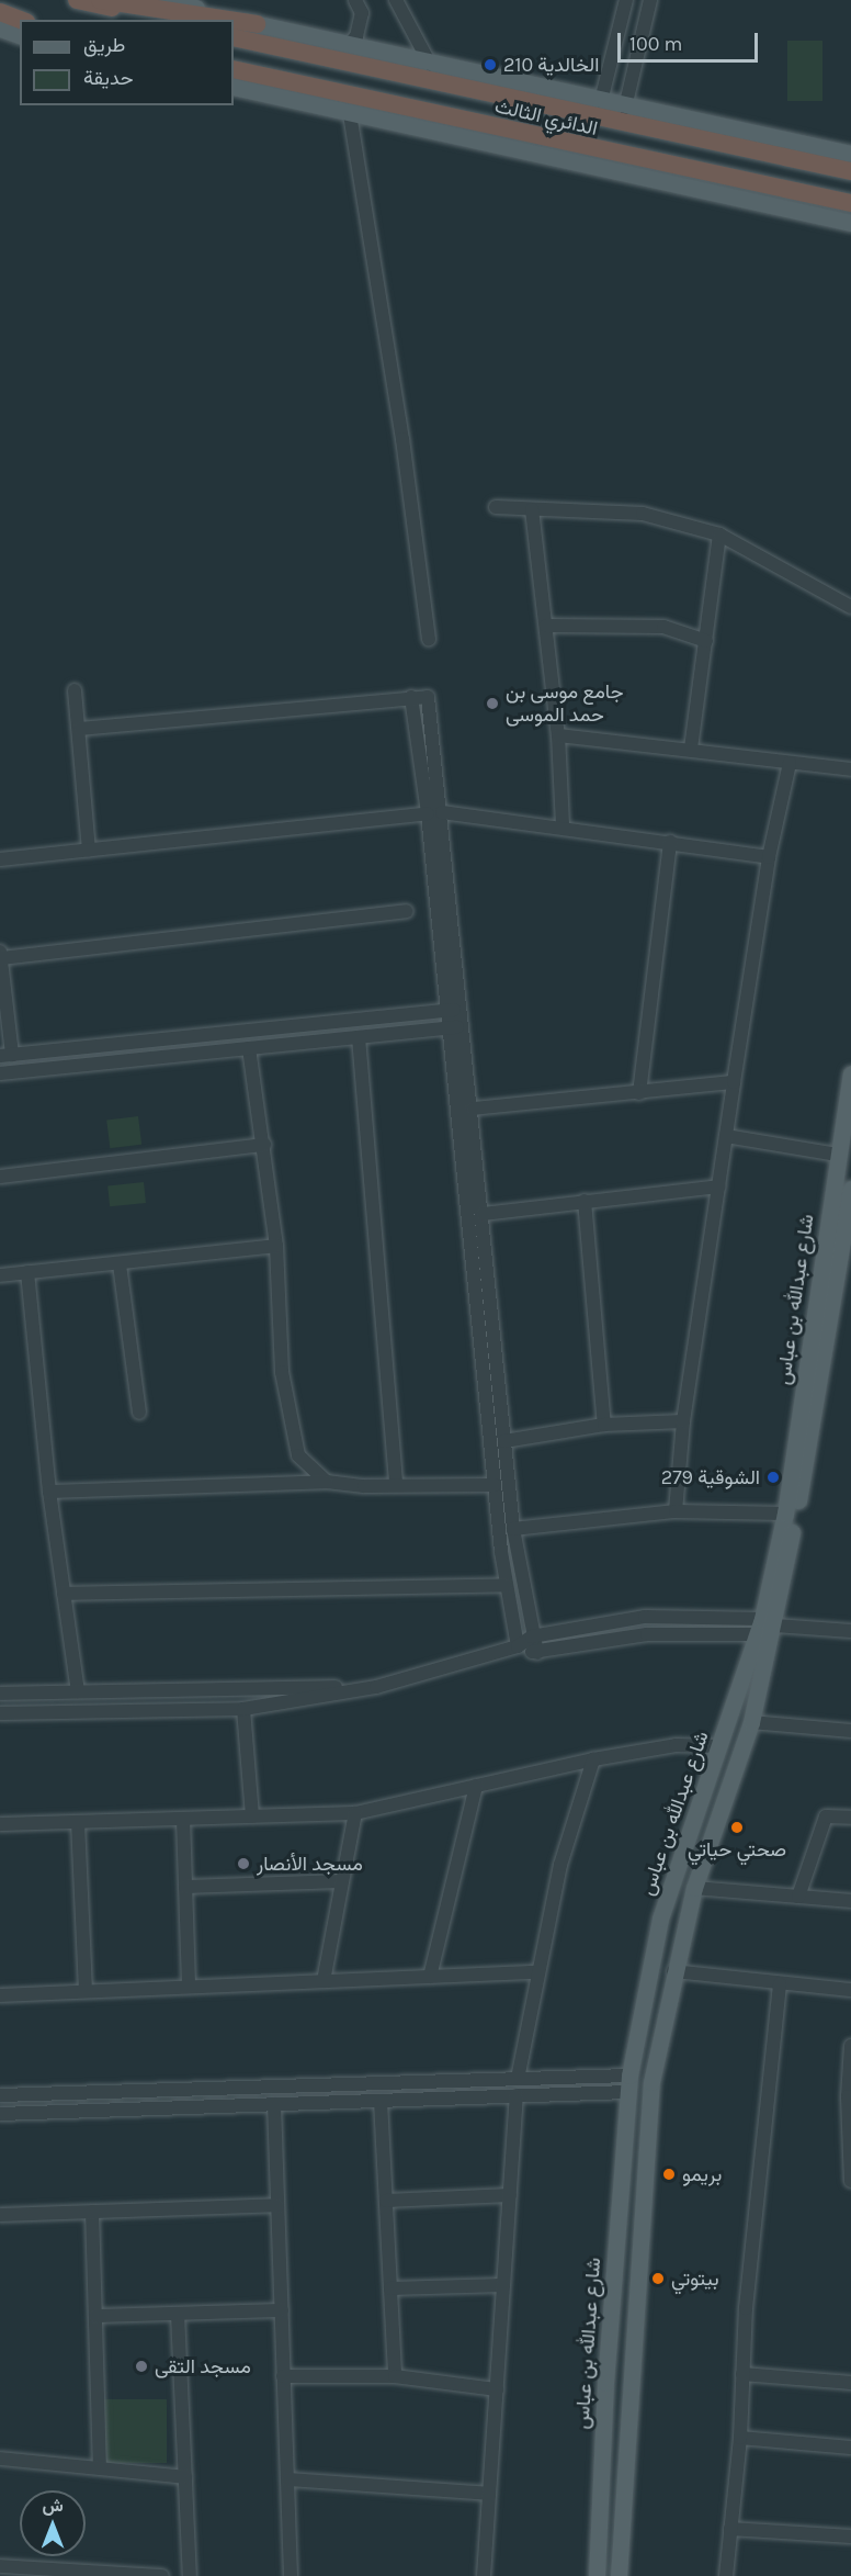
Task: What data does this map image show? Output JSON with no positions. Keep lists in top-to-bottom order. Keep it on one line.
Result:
{"streets":{"highway":["الدائري الثالث"],"main road":["شارع عبدالله بن عباس"]},"places":["الخالدية 210","جامع موسى بن حمد الموسى","الشوقية 279","صحتي حياتي","مسجد الأنصار","بريمو","بيتوتي","مسجد التقى"],"legend":["طريق","حديقة"],"scale_bar":"100 m","north":"top"}
